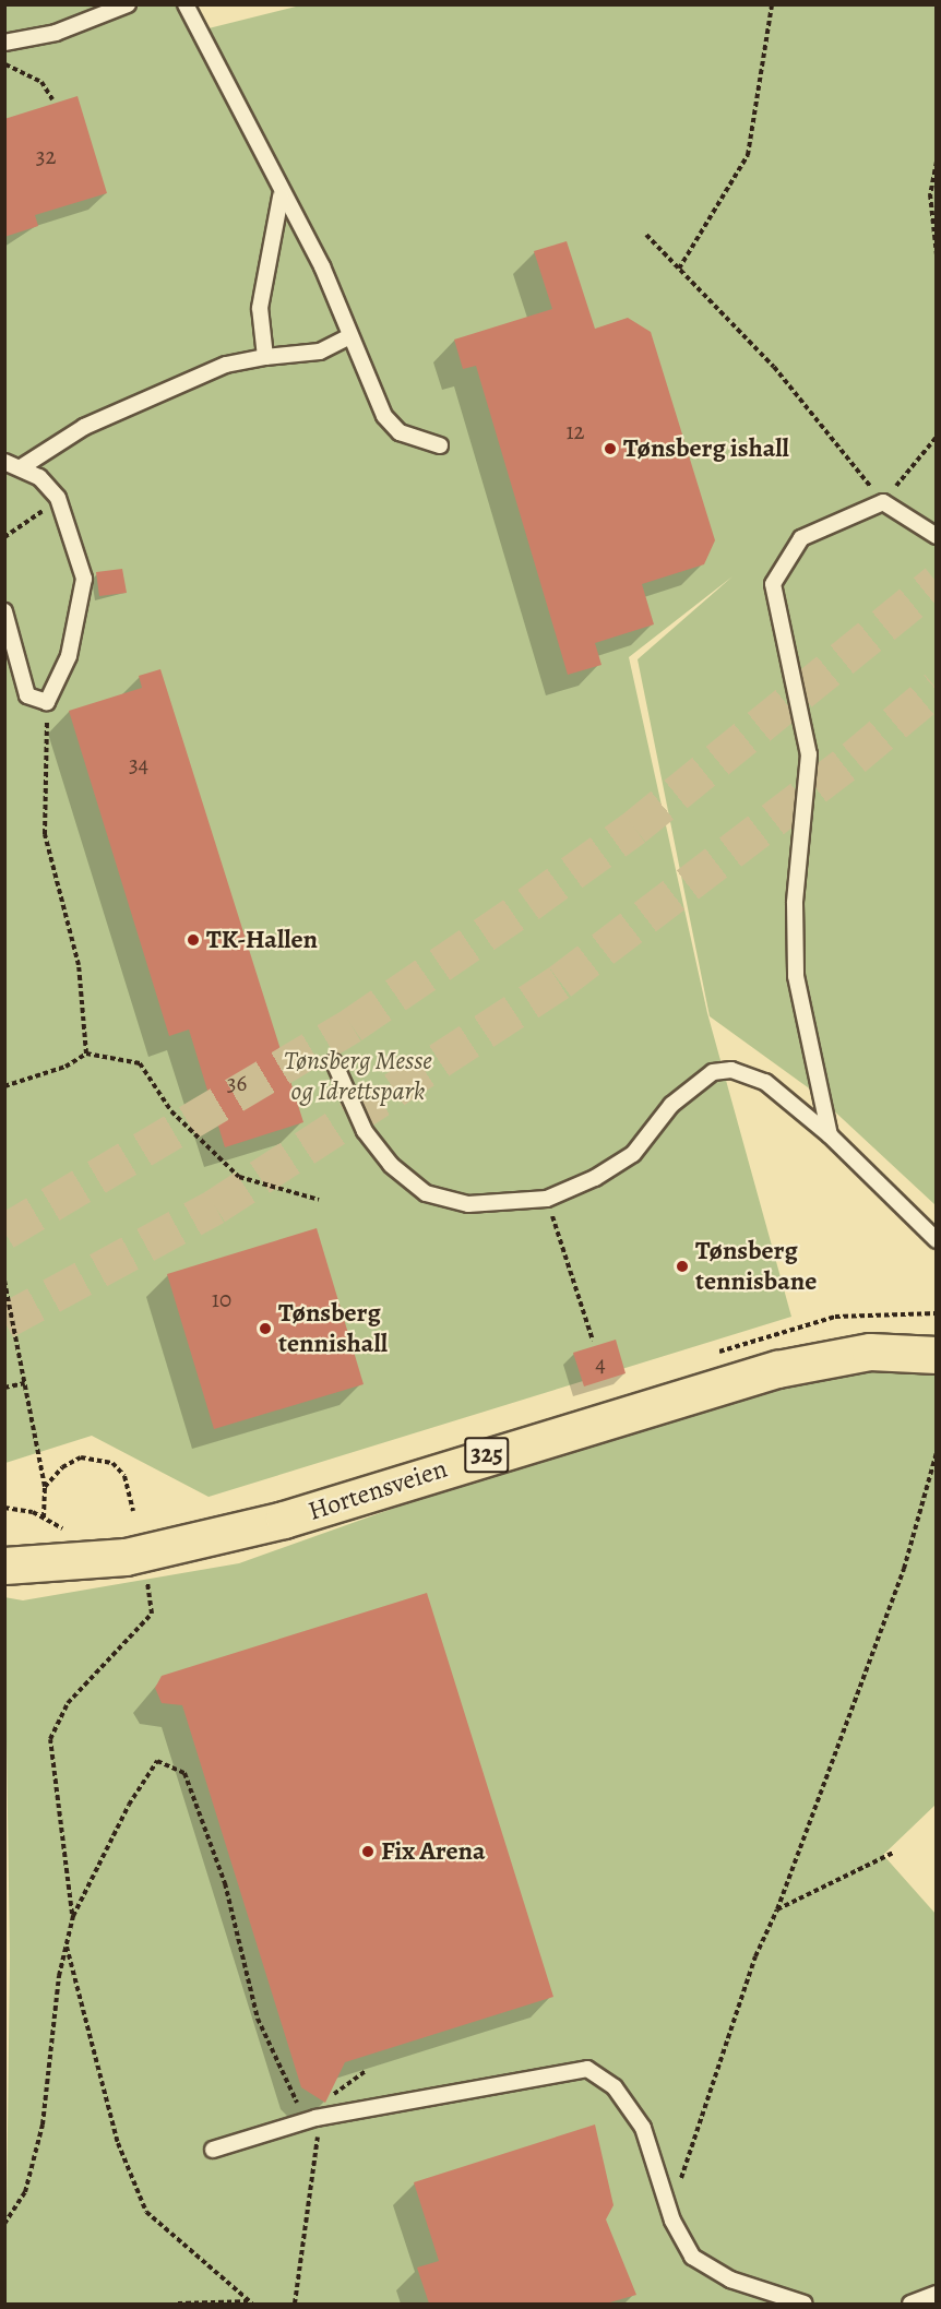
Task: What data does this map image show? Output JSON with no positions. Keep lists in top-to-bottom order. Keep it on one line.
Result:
{"streets":{"main road":["325","Hortensveien"]},"parks":["Tønsberg Messe og Idrettspark"],"places":["Tønsberg ishall","TK-Hallen","Tønsberg tennisbane","Tønsberg tennishall","Fix Arena"],"house_numbers":["32","12","34","36","10","4"]}
